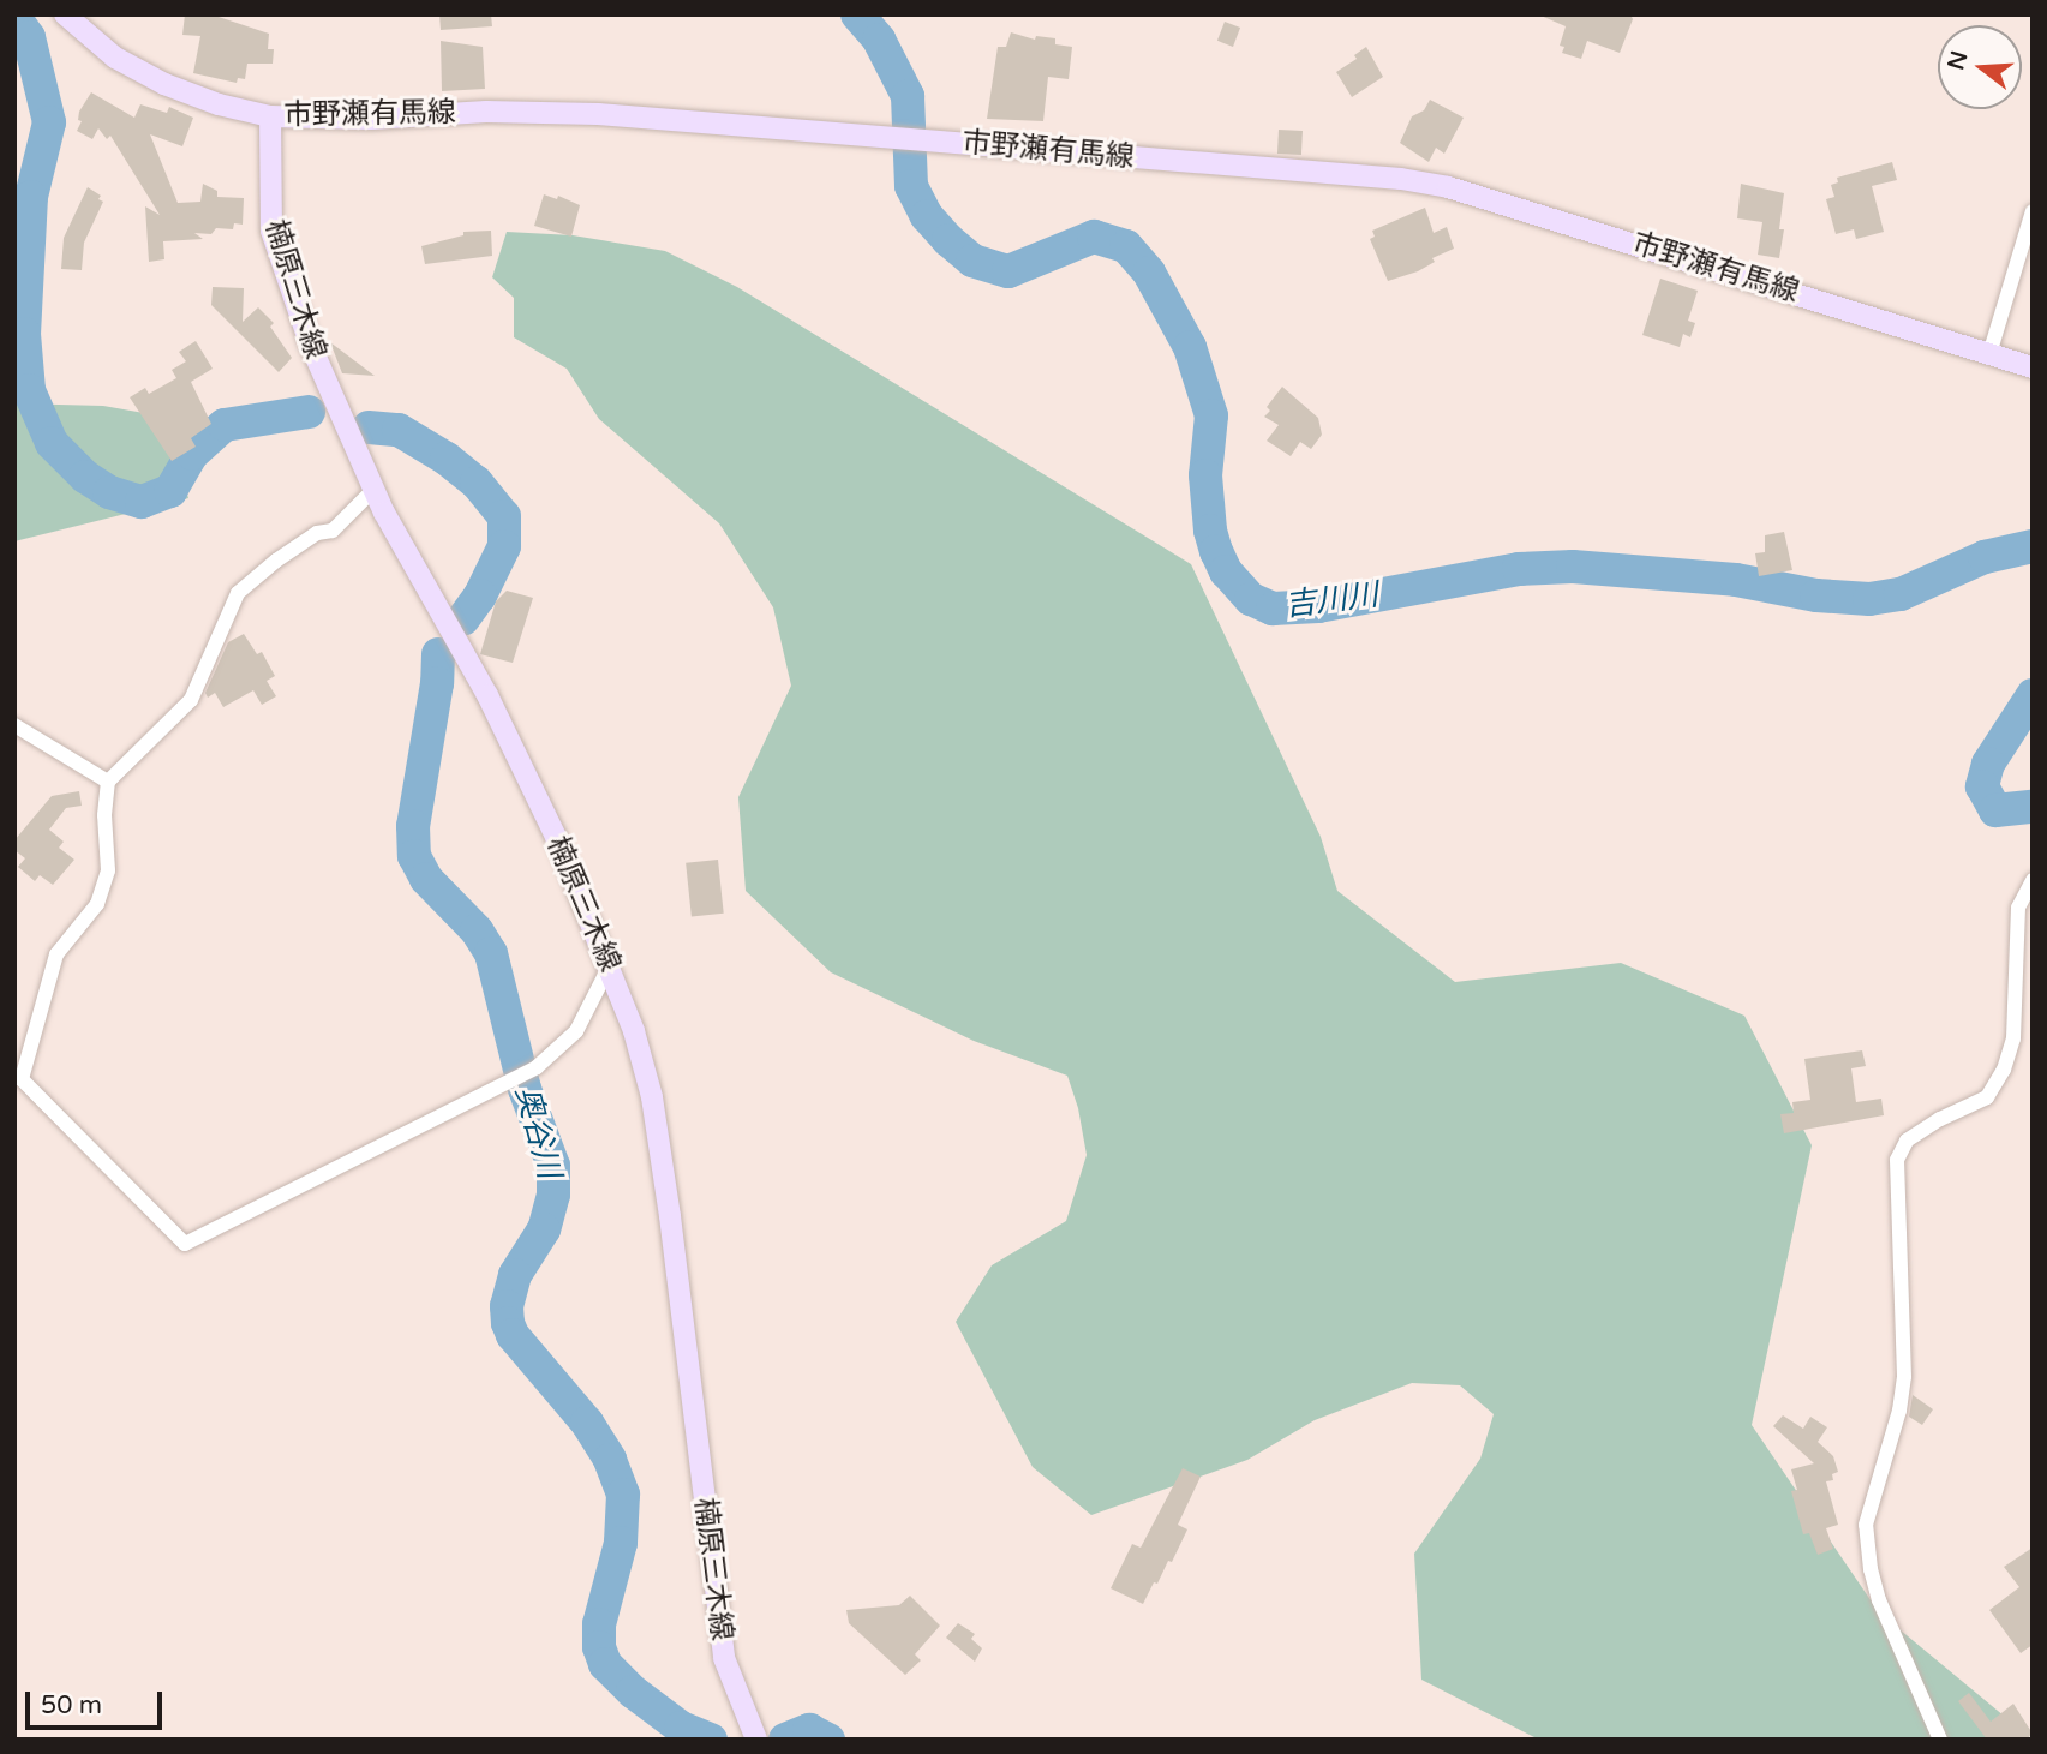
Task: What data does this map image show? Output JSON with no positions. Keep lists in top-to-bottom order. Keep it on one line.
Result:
{"streets":{"main road":["市野瀬有馬線","楠原三木線"]},"crossings":[["市野瀬有馬線","楠原三木線"]],"water":["吉川川","奥谷川"],"scale_bar":"50 m","north":"left"}
